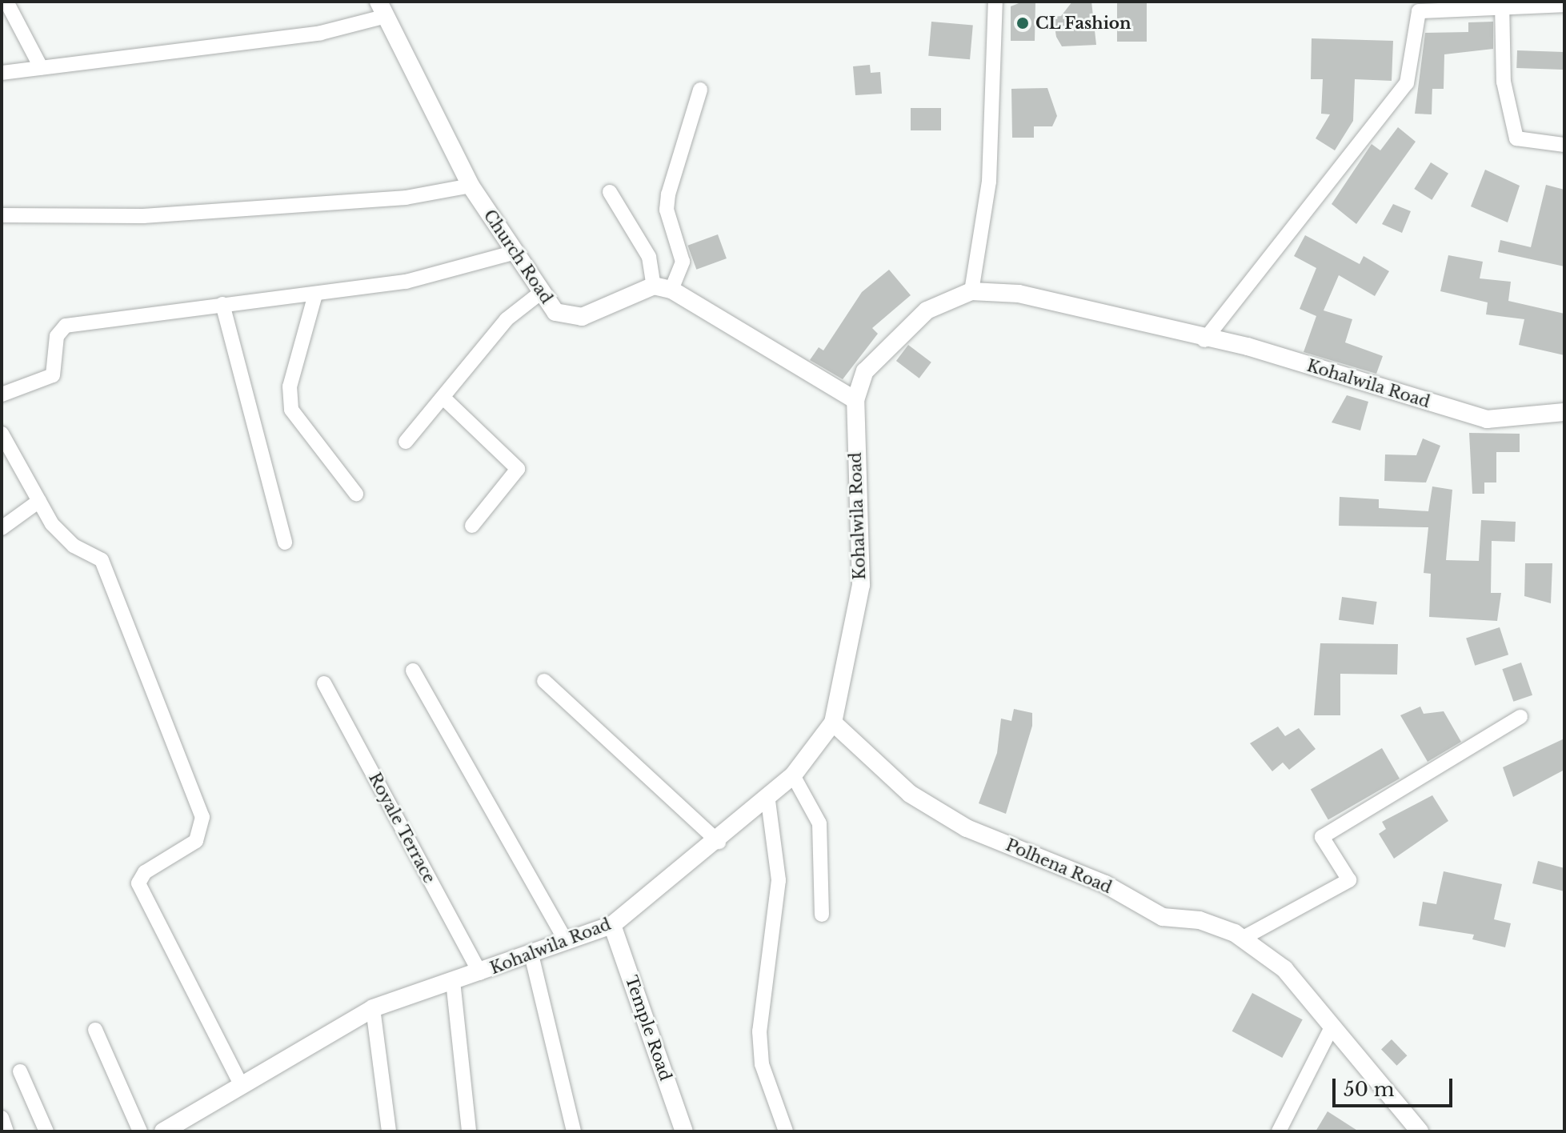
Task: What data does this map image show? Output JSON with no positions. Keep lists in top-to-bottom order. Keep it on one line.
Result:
{"streets":{"street":["Church Road","Kohalwila Road","Royale Terrace","Polhena Road","Temple Road"]},"crossings":[["Kohalwila Road","Royale Terrace"],["Kohalwila Road","Polhena Road"],["Kohalwila Road","Temple Road"]],"places":["CL Fashion"],"scale_bar":"50 m"}
